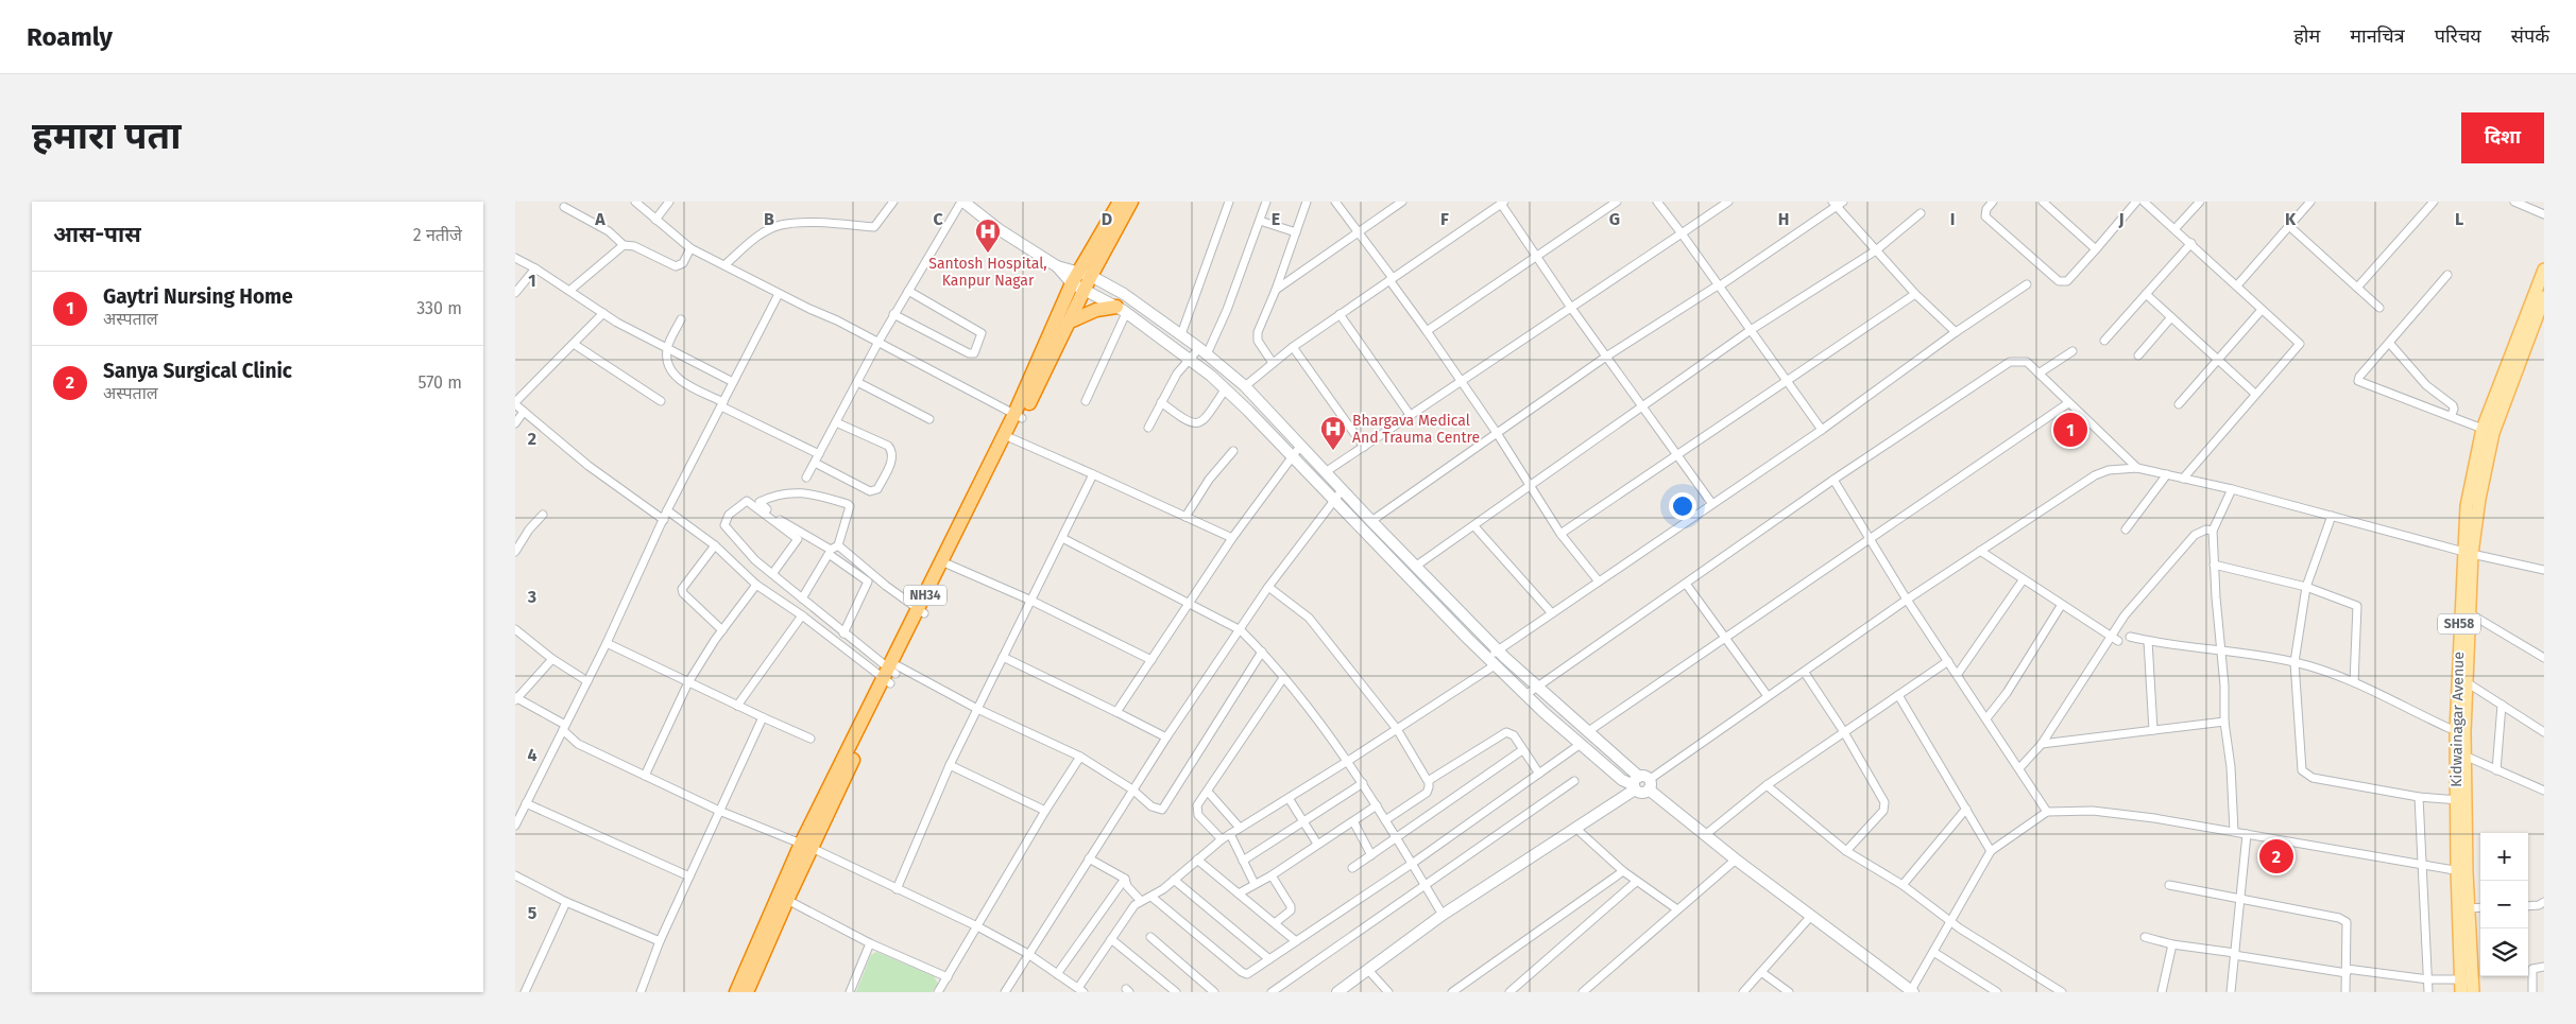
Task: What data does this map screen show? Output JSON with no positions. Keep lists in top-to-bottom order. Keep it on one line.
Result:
{"streets":{"highway":["NH34"],"main road":["SH58","Kidwainagar Avenue"]},"places":{"hospital":["Santosh Hospital, Kanpur Nagar","Bhargava Medical And Trauma Centre"]},"page":{"header":"Roamly","nav":["होम","मानचित्र","परिचय","संपर्क"],"buttons":"दिशा","title":"हमारा पता","heading":["आस-पास","2 नतीजे"],"list":[{"mark":"1","name":"Gaytri Nursing Home","note":"अस्पताल","value":"330 m"},{"mark":"2","name":"Sanya Surgical Clinic","note":"अस्पताल","value":"570 m"}],"pins":["1","2"],"map_buttons":["+","−"]},"grid":{"columns":["A","B","C","D","E","F","G","H","I","J","K","L"],"rows":["1","2","3","4","5"]}}
